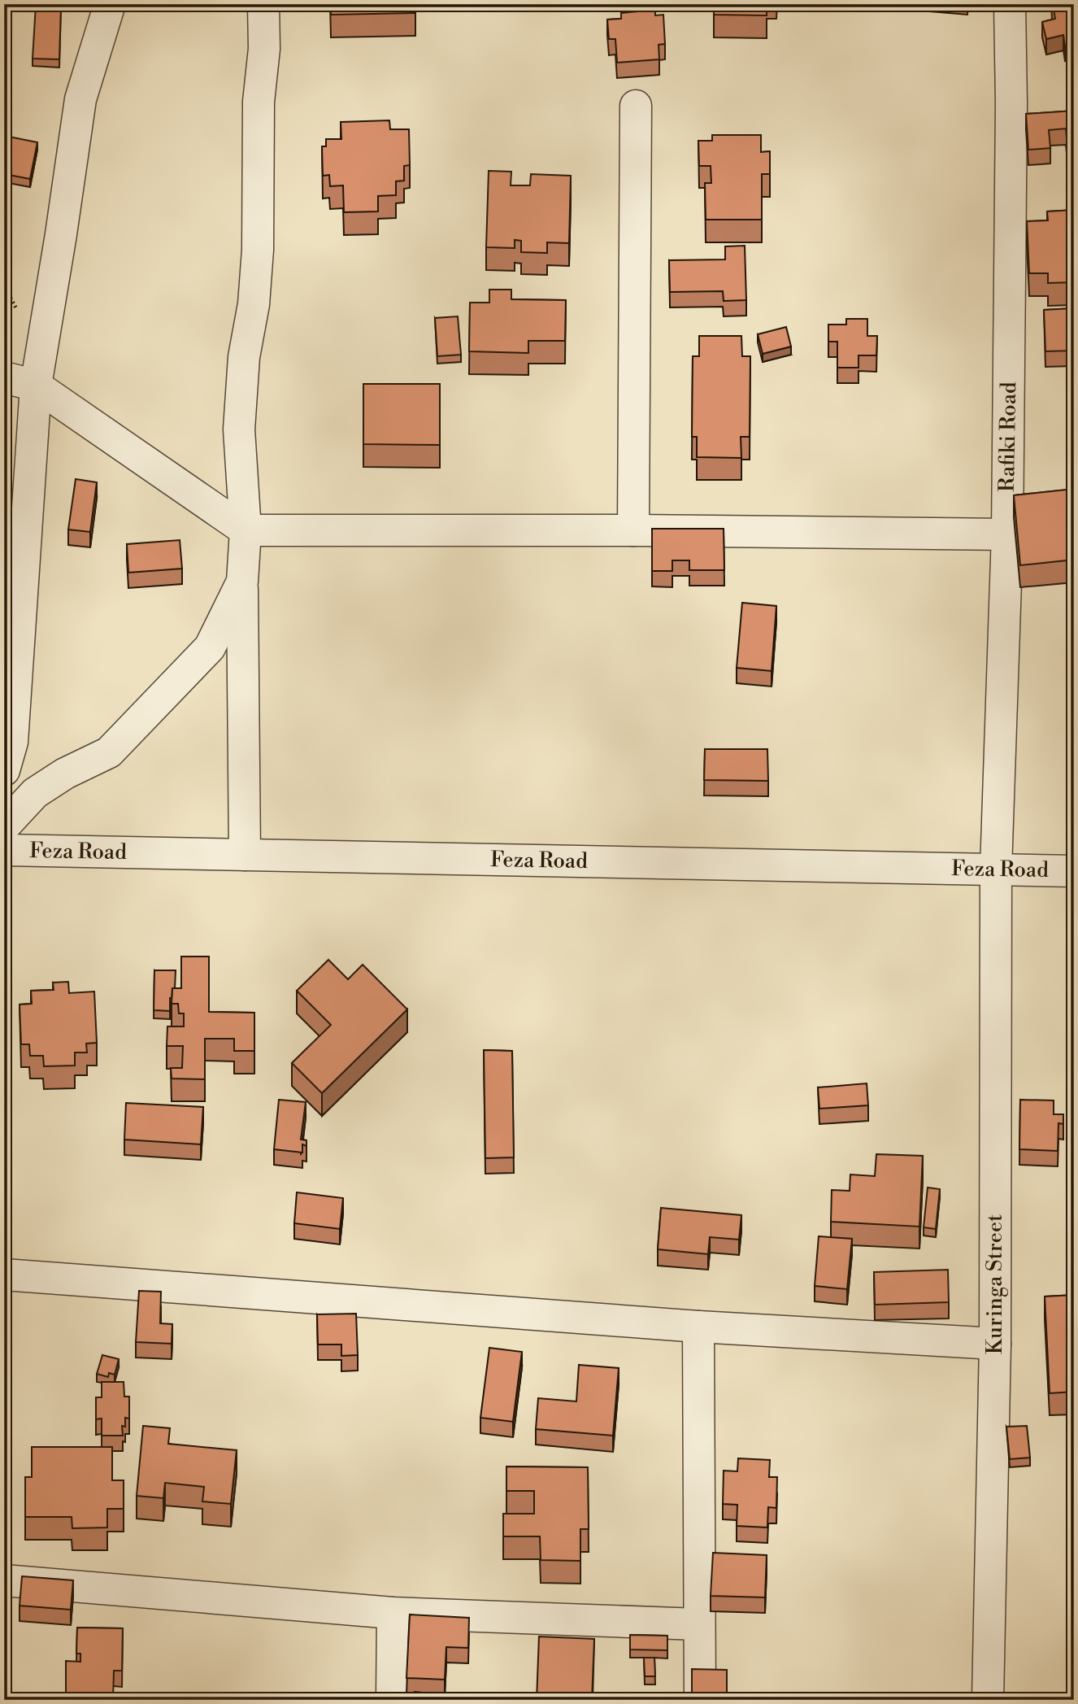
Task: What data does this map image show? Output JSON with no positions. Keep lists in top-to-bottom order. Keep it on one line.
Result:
{"streets":{"street":["Rafiki Road","Feza Road","Kuringa Street"]},"crossings":[["Rafiki Road","Feza Road"],["Rafiki Road","Kuringa Street"],["Feza Road","Kuringa Street"]]}
